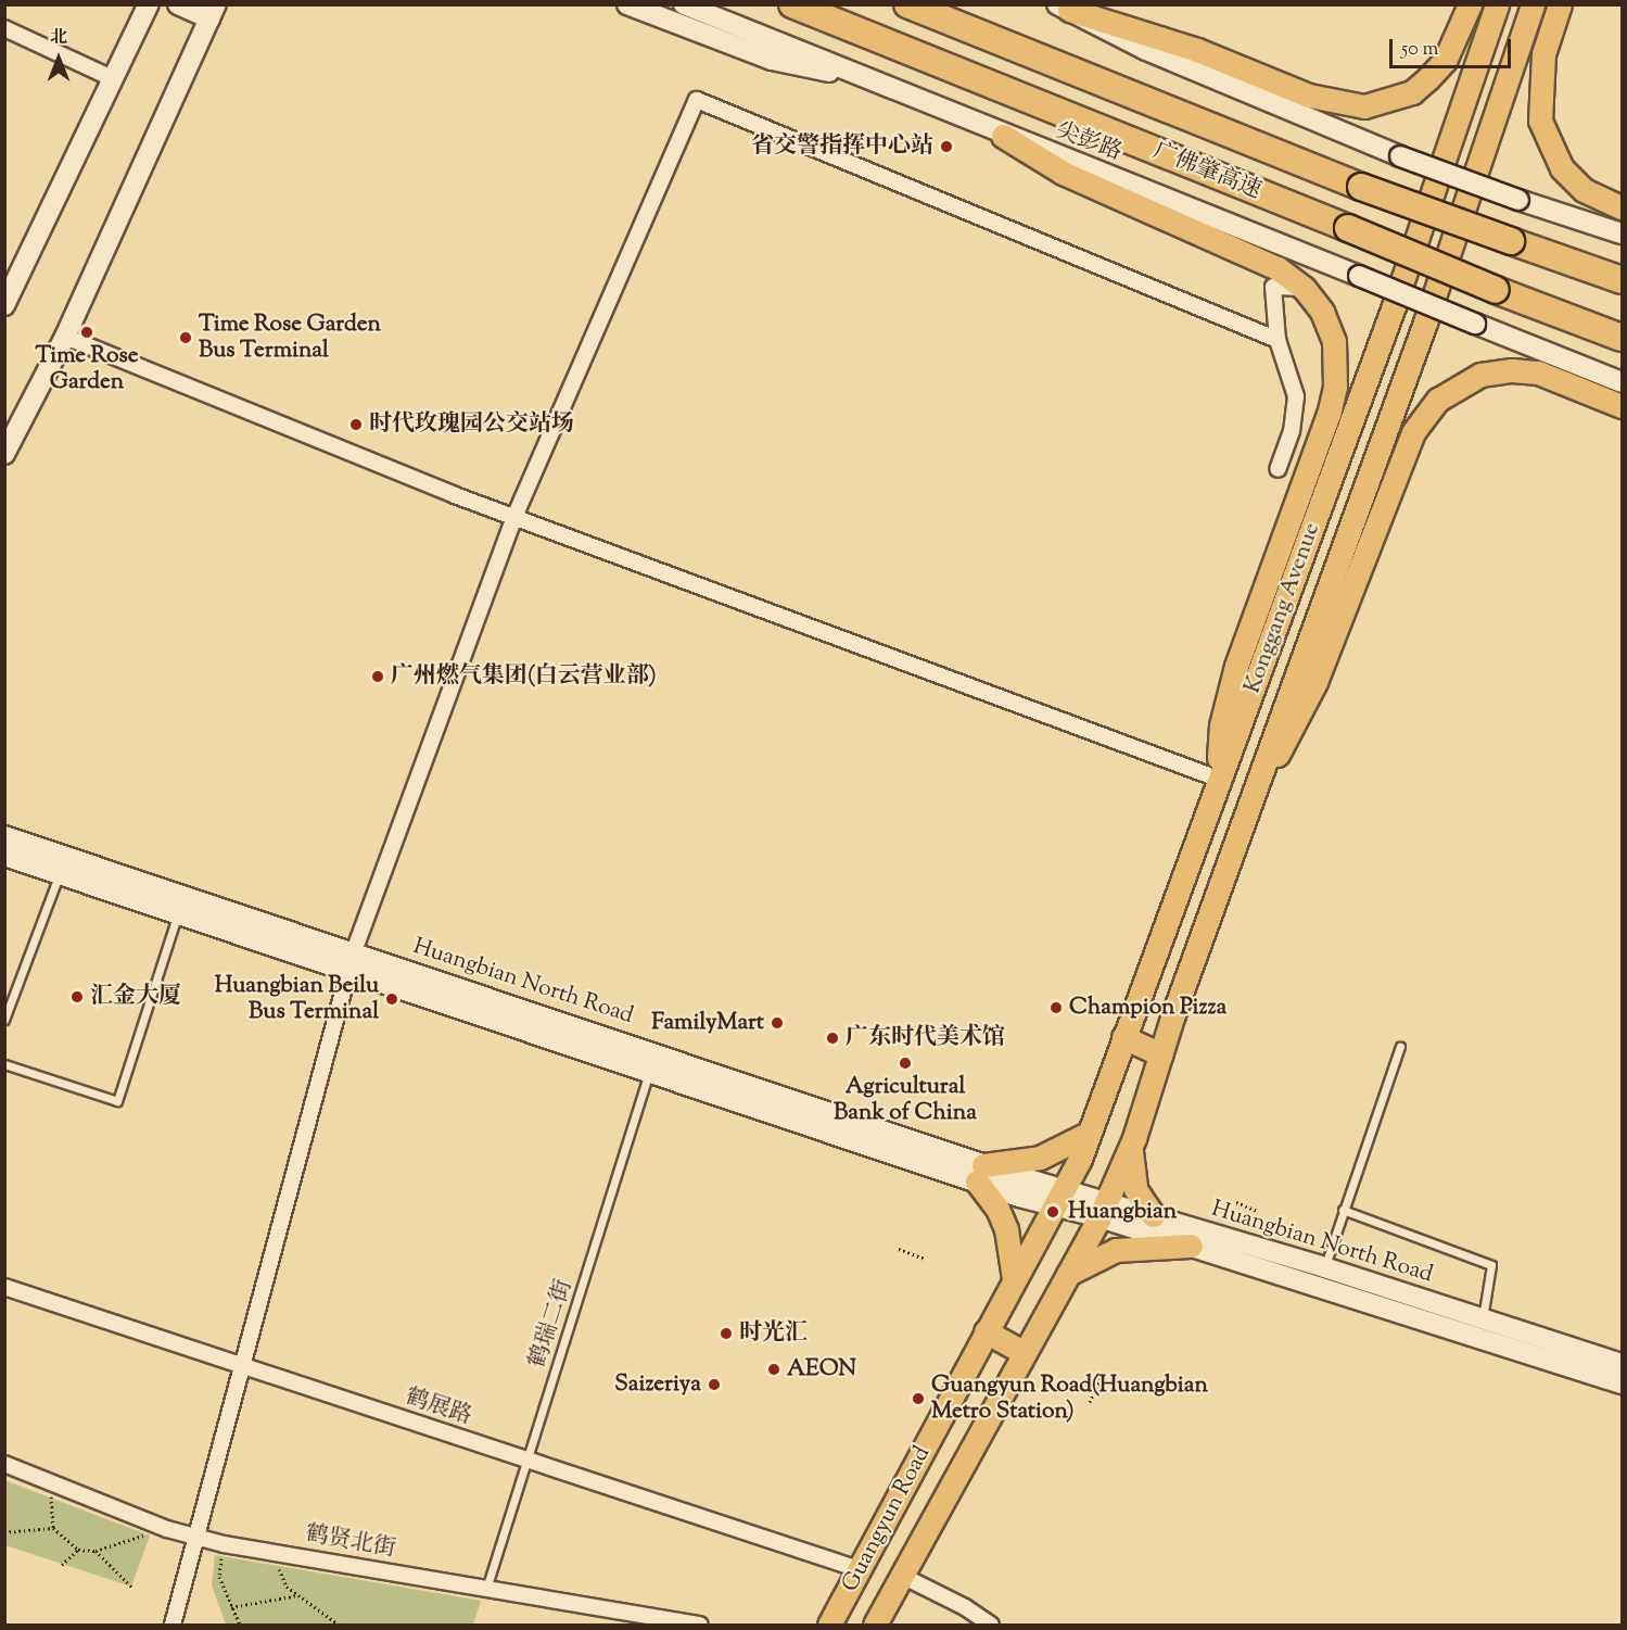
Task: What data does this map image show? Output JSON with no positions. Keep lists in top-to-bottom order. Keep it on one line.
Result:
{"streets":{"highway":["广佛肇高速"],"main road":["Konggang Avenue","Guangyun Road"],"street":["尖彭路","Huangbian North Road","鹤展路","鹤贤北街"],"lane":["鹤瑞二街"]},"crossings":[["Konggang Avenue","Huangbian North Road"],["Konggang Avenue","Guangyun Road"],["Huangbian North Road","鹤瑞二街"],["Huangbian North Road","Guangyun Road"],["鹤瑞二街","鹤展路"],["鹤瑞二街","鹤贤北街"],["鹤展路","Guangyun Road"]],"places":["省交警指挥中心站","Time Rose Garden","Time Rose Garden Bus Terminal","时代玫瑰园公交站场","广州燃气集团(白云营业部)","汇金大厦","Huangbian Beilu Bus Terminal","Champion Pizza","FamilyMart","广东时代美术馆","Agricultural Bank of China","Huangbian","时光汇","AEON","Saizeriya","Guangyun Road(Huangbian Metro Station)"],"scale_bar":"50 m","north":"top"}
